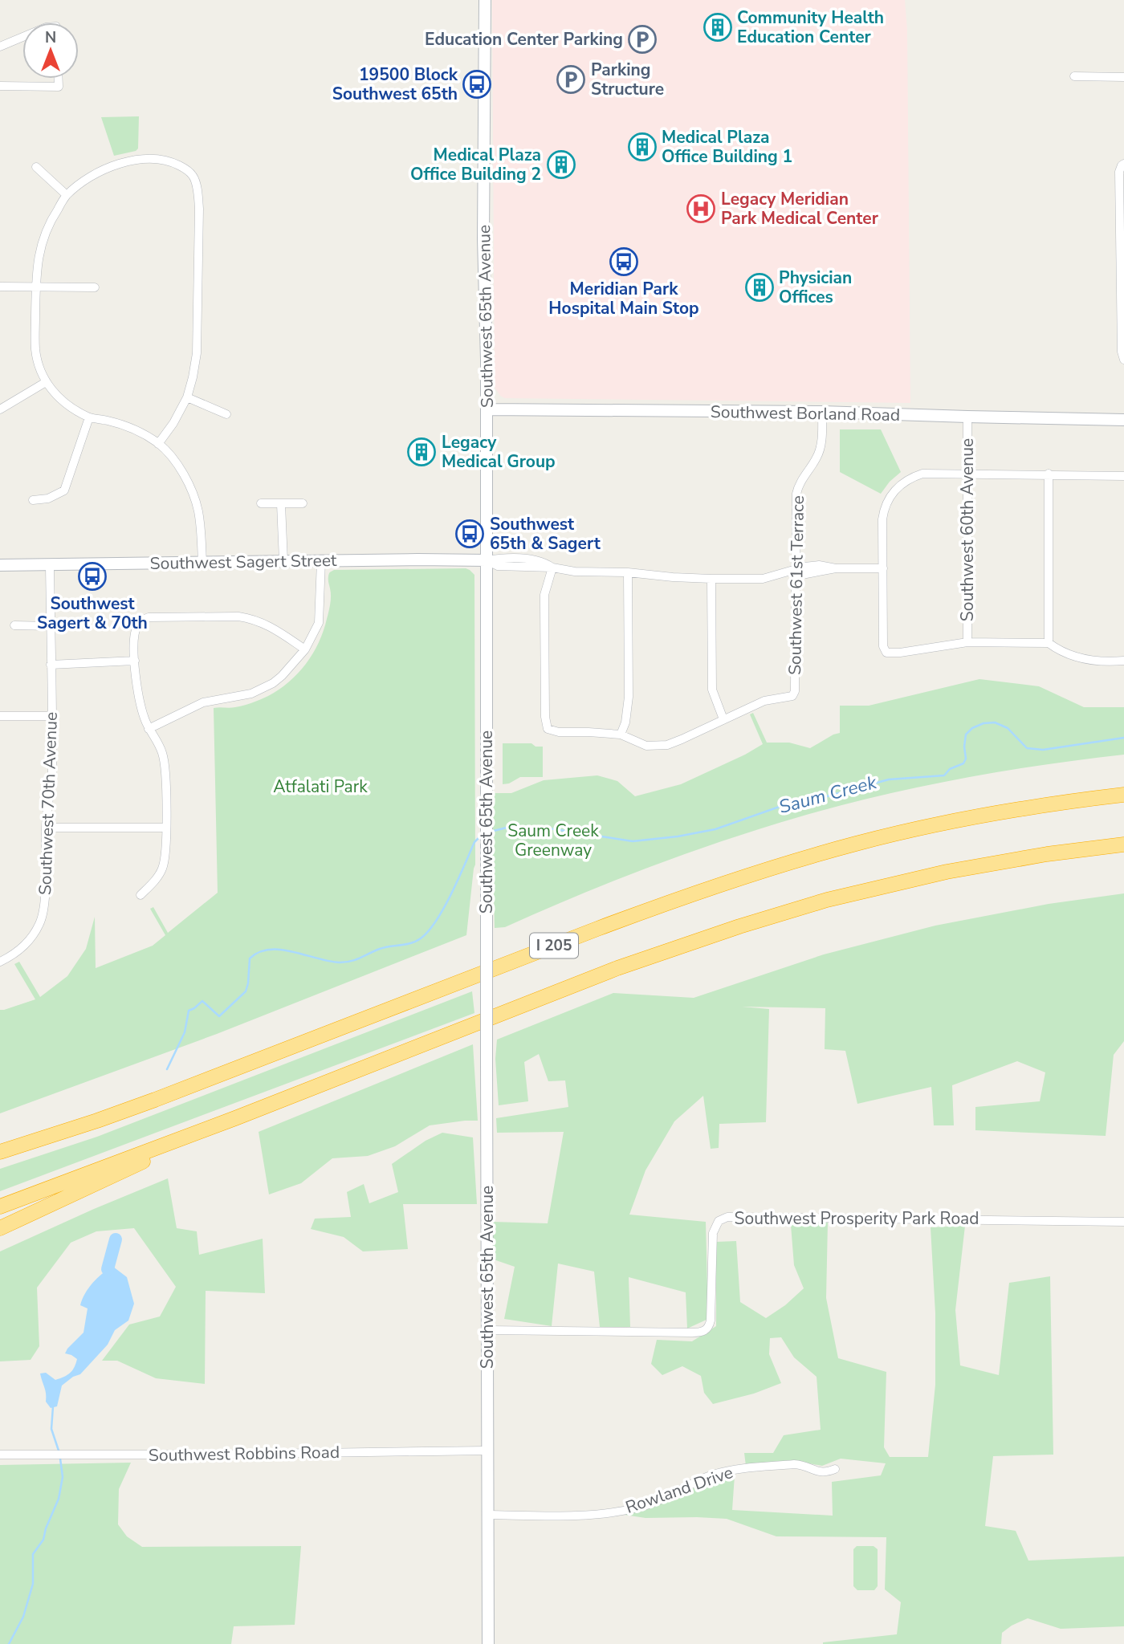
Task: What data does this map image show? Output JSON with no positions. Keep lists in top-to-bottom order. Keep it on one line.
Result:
{"streets":{"highway":["I 205"],"main road":["Southwest 65th Avenue","Southwest Borland Road","Southwest Sagert Street"],"street":["Southwest 60th Avenue","Southwest 61st Terrace","Southwest 70th Avenue","Southwest Prosperity Park Road","Southwest Robbins Road","Rowland Drive"]},"crossings":[["Southwest 65th Avenue","Southwest Borland Road"],["Southwest 65th Avenue","Southwest Sagert Street"],["Southwest 65th Avenue","Southwest Prosperity Park Road"],["Southwest 65th Avenue","Southwest Robbins Road"],["Southwest 65th Avenue","Rowland Drive"],["Southwest Borland Road","Southwest 60th Avenue"],["Southwest Borland Road","Southwest 61st Terrace"],["Southwest Sagert Street","Southwest 61st Terrace"],["Southwest Sagert Street","Southwest 70th Avenue"]],"water":["Saum Creek"],"parks":["Atfalati Park","Saum Creek Greenway"],"places":{"building":["Community Health Education Center","Medical Plaza Office Building 1","Medical Plaza Office Building 2","Physician Offices","Legacy Medical Group"],"parking":["Education Center Parking","Parking Structure"],"bus stop":["19500 Block Southwest 65th","Meridian Park Hospital Main Stop","Southwest 65th & Sagert","Southwest Sagert & 70th"],"hospital":["Legacy Meridian Park Medical Center"]},"north":"top"}
